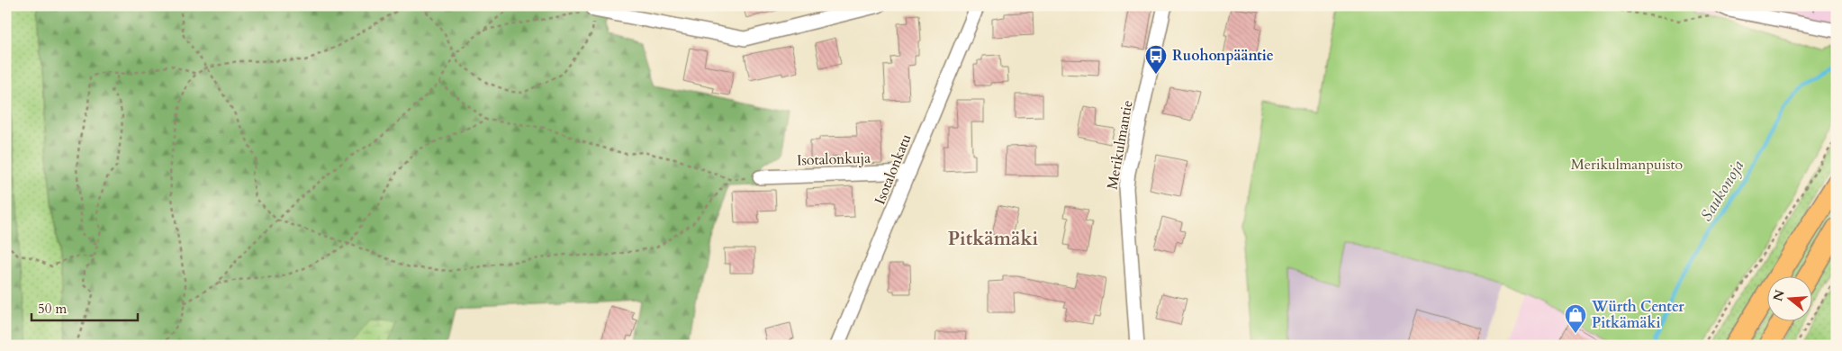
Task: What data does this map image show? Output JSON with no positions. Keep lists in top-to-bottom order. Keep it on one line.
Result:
{"streets":{"street":["Merikulmantie","Isotalonkuja","Isotalonkatu"]},"crossings":[["Isotalonkuja","Isotalonkatu"]],"districts":["Pitkämäki"],"water":["Saukonoja"],"parks":["Merikulmanpuisto"],"places":{"bus stop":["Ruohonpääntie"],"shop":["Würth Center Pitkämäki"]},"scale_bar":"50 m","north":"left"}
